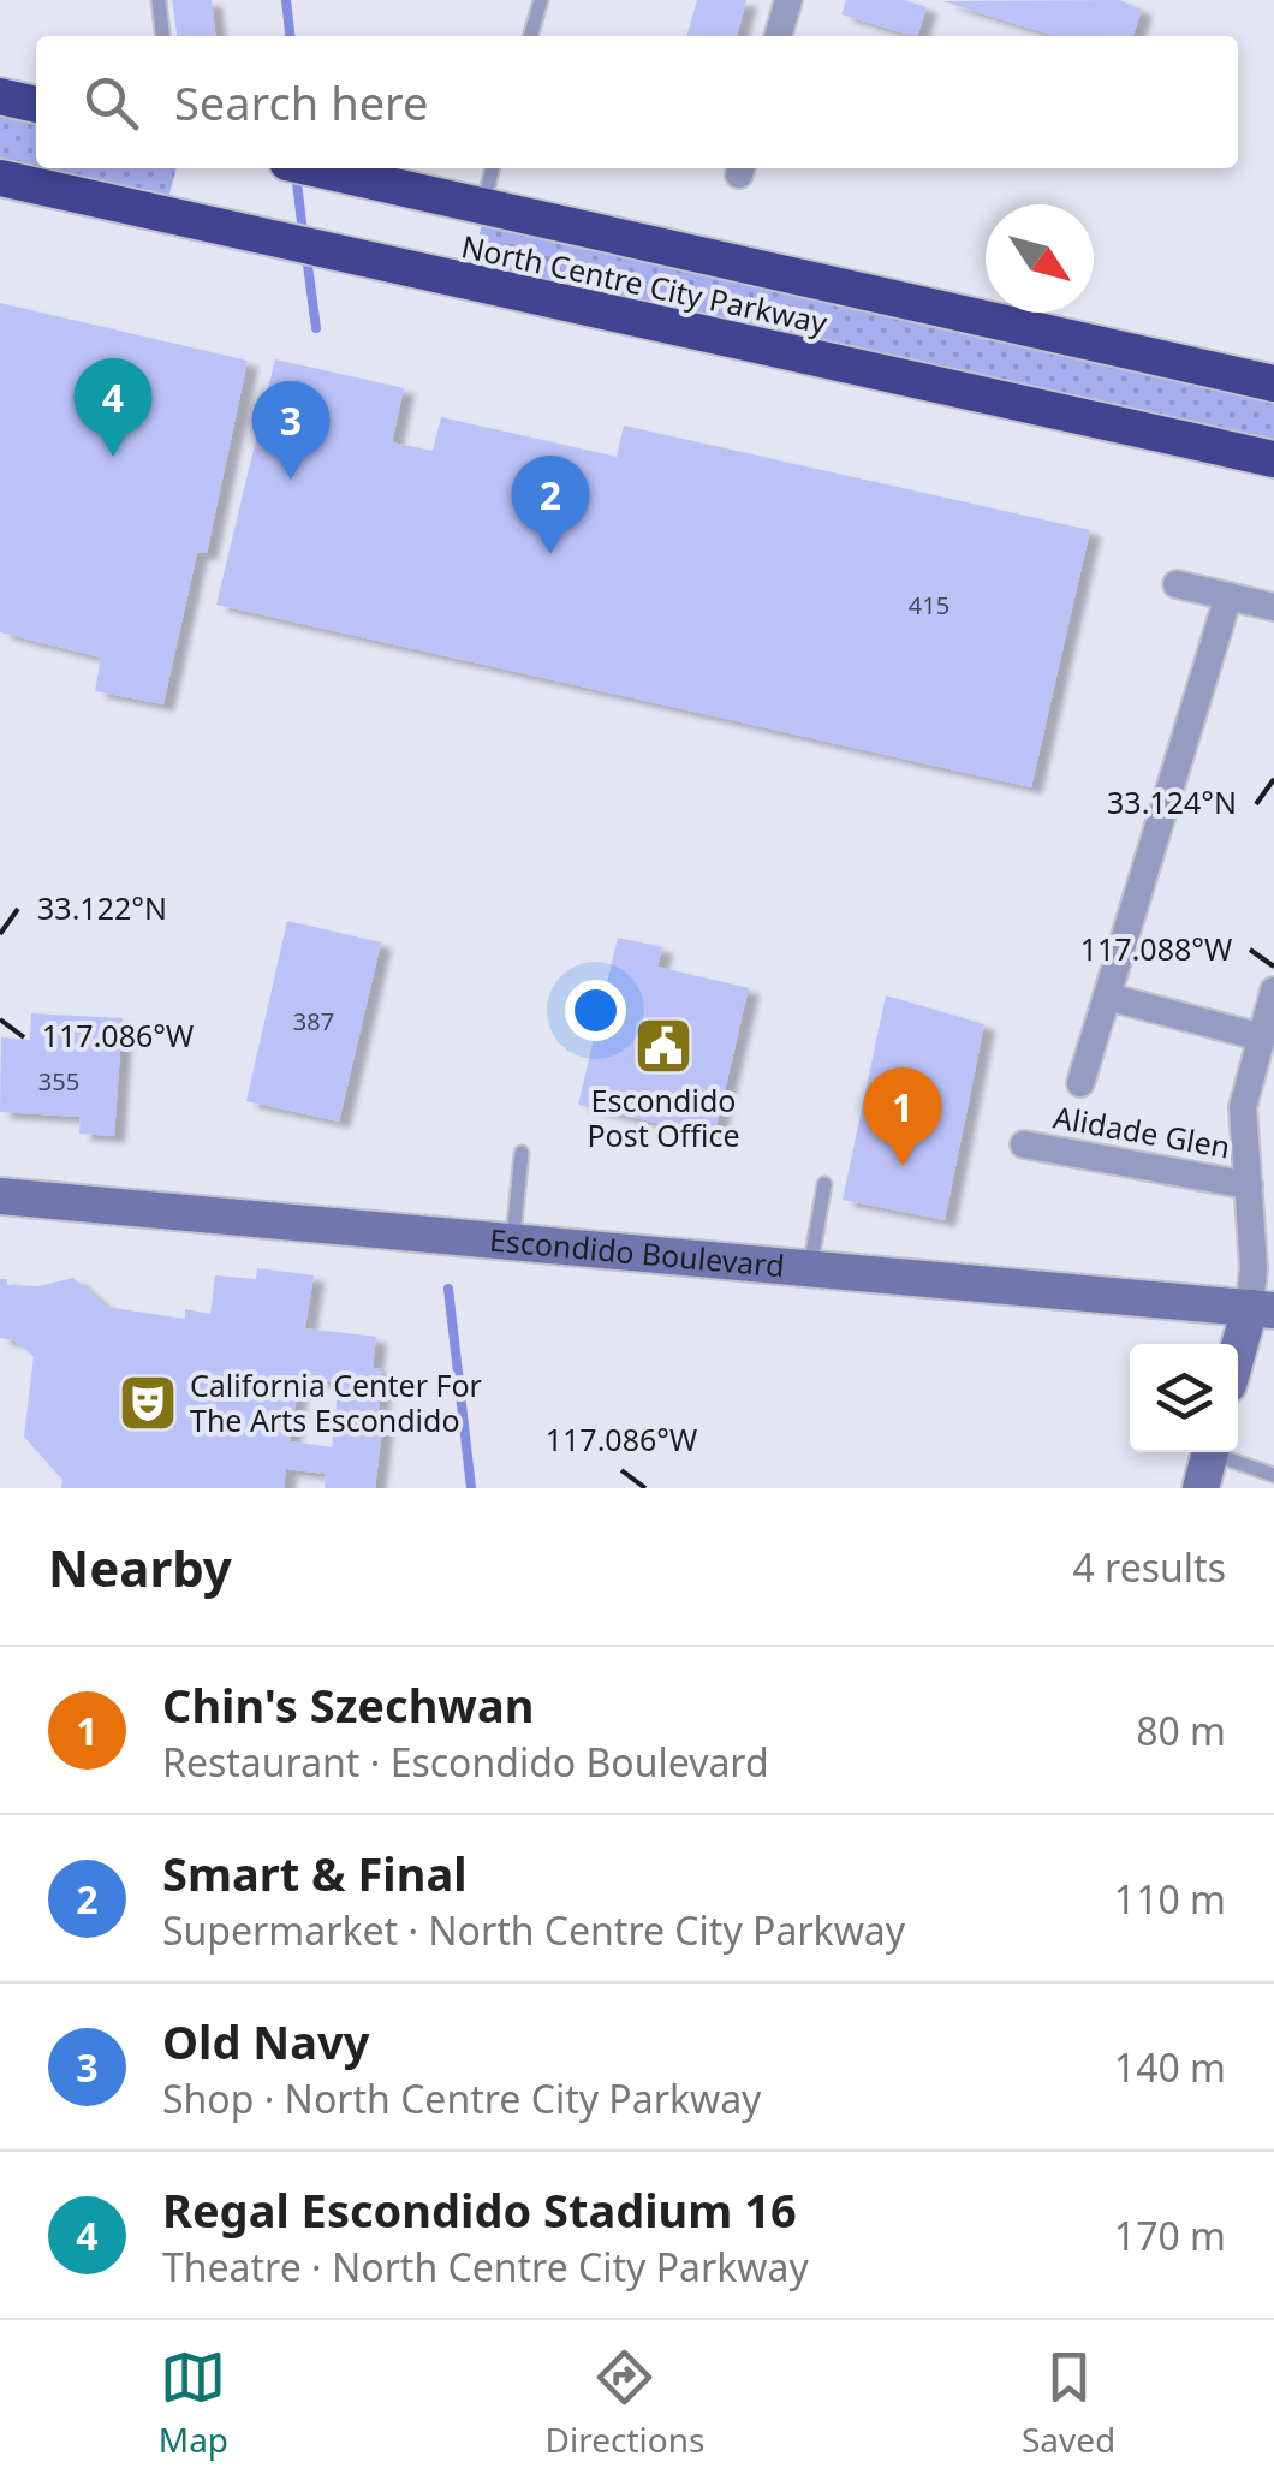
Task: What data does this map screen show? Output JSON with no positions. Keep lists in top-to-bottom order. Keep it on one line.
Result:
{"streets":{"highway":["North Centre City Parkway"],"main road":["Escondido Boulevard"],"street":["Alidade Glen"]},"places":{"public building":["Escondido Post Office"],"theatre":["California Center For The Arts Escondido"]},"house_numbers":["415","387","355"],"north":"bottom right","page":{"search":"Search here","pins":["4","3","2","1"],"heading":["Nearby","4 results"],"list":[{"mark":"1","name":"Chin's Szechwan","note":"Restaurant · Escondido Boulevard","value":"80 m"},{"mark":"2","name":"Smart & Final","note":"Supermarket · North Centre City Parkway","value":"110 m"},{"mark":"3","name":"Old Navy","note":"Shop · North Centre City Parkway","value":"140 m"},{"mark":"4","name":"Regal Escondido Stadium 16","note":"Theatre · North Centre City Parkway","value":"170 m"}],"nav":["Map","Directions","Saved"]},"coordinates":["33.124°N","33.122°N","117.088°W","117.086°W"]}
